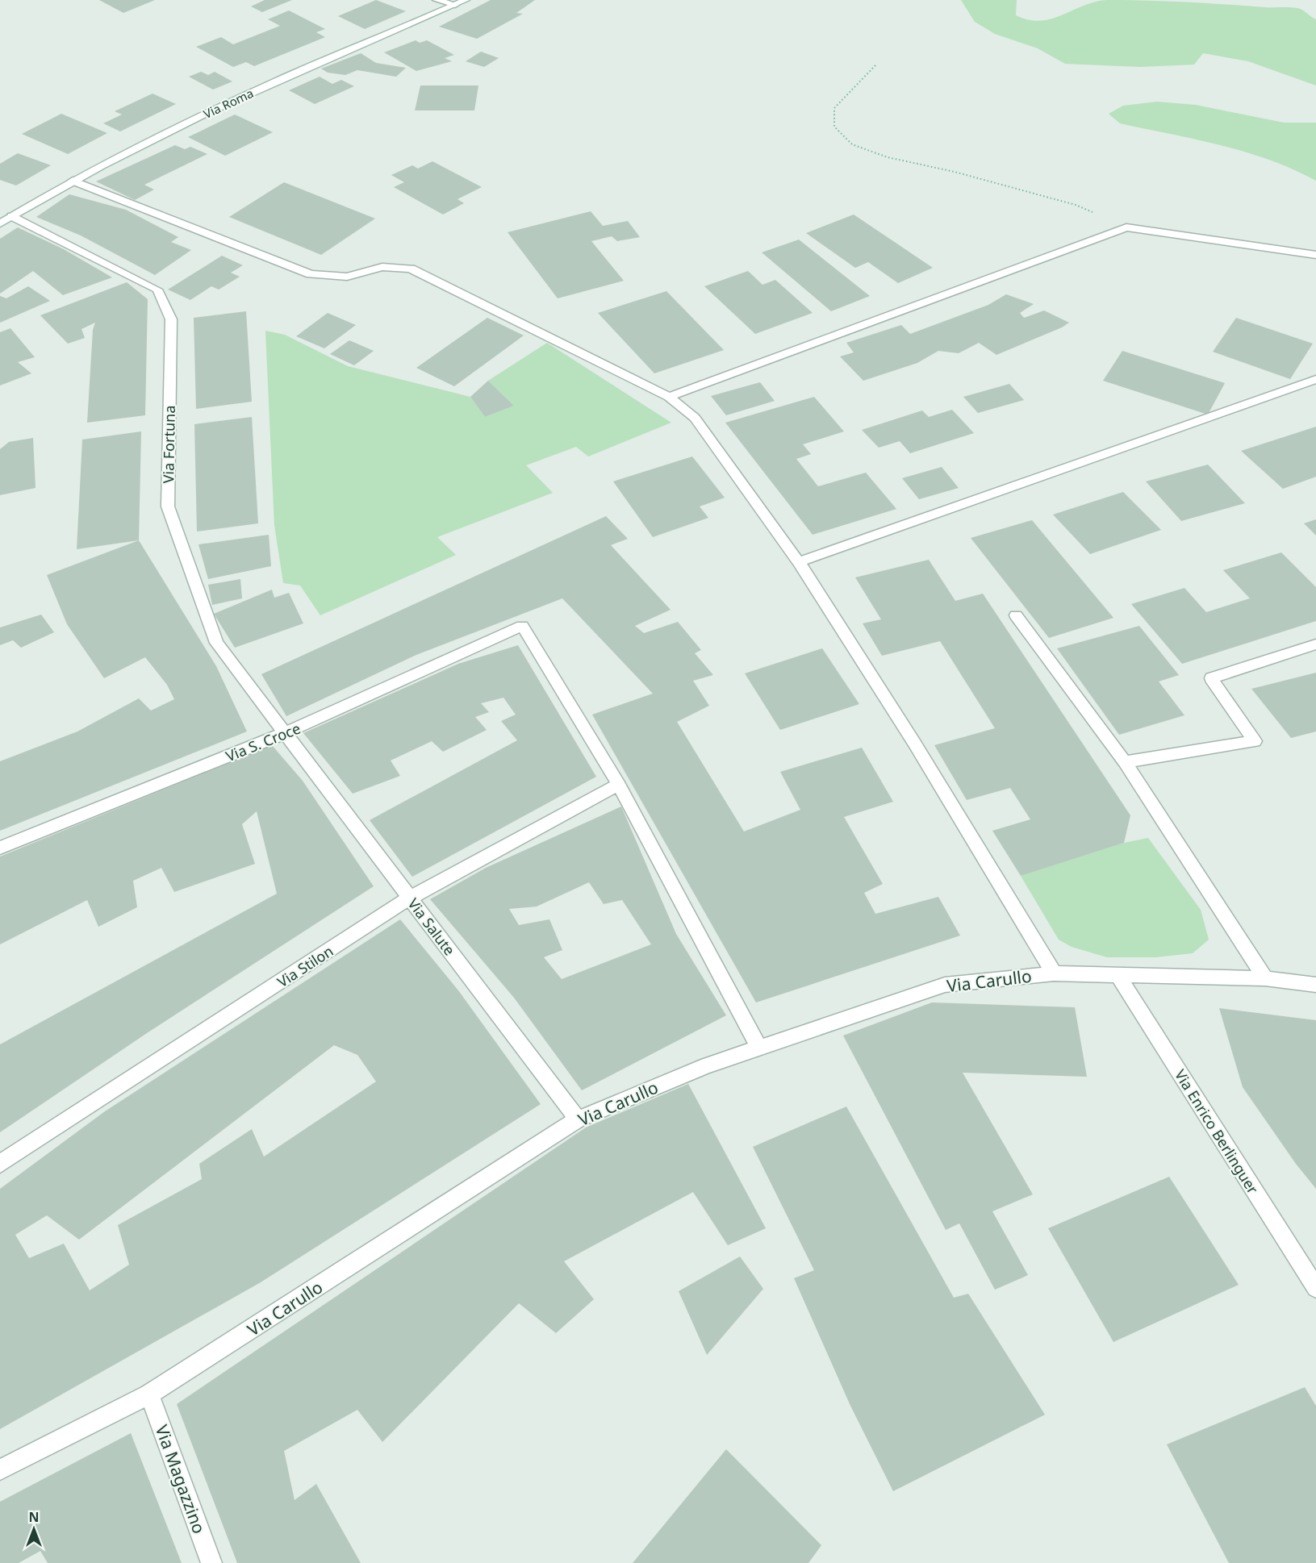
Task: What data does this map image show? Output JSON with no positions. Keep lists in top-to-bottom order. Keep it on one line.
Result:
{"streets":{"street":["Via Roma","Via Fortuna","Via S. Croce","Via Salute","Via Stilon","Via Carullo","Via Enrico Berlinguer","Via Magazzino"]},"crossings":[["Via Roma","Via Fortuna"],["Via Fortuna","Via S. Croce"],["Via Fortuna","Via Salute"],["Via S. Croce","Via Salute"],["Via S. Croce","Via Stilon"],["Via Salute","Via Stilon"],["Via Salute","Via Carullo"],["Via Carullo","Via Enrico Berlinguer"],["Via Carullo","Via Magazzino"]],"north":"top"}
